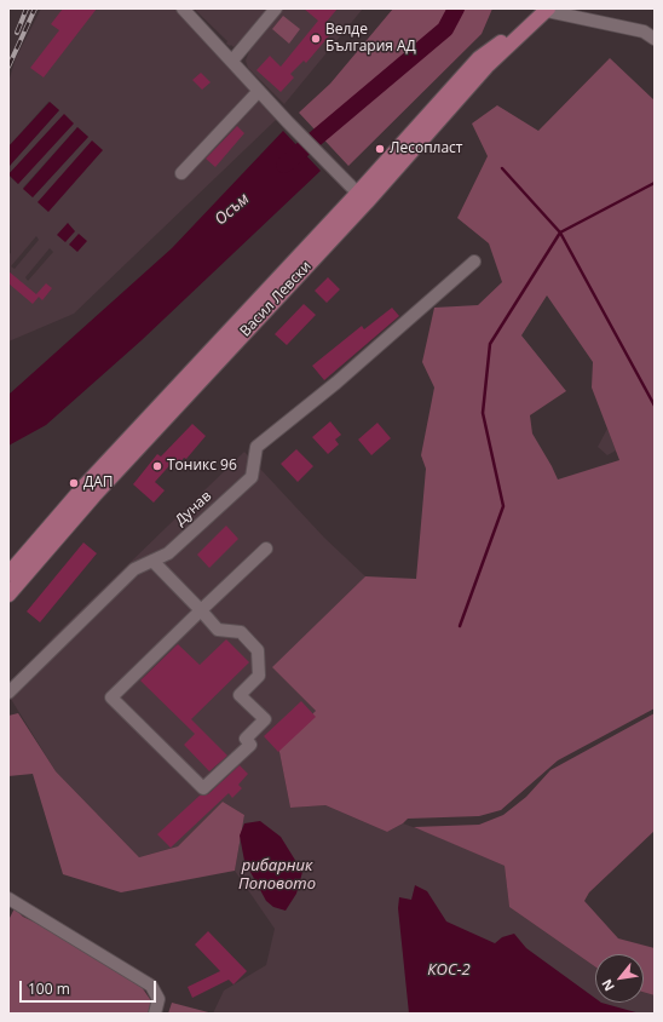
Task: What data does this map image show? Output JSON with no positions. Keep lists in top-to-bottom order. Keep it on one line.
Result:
{"streets":{"main road":["Васил Левски"],"street":["Дунав"]},"water":["Осъм","рибарник Поповото","КОС-2"],"places":["Велде България АД","Лесопласт","Тоникс 96","ДАП"],"scale_bar":"100 m","north":"bottom left"}
